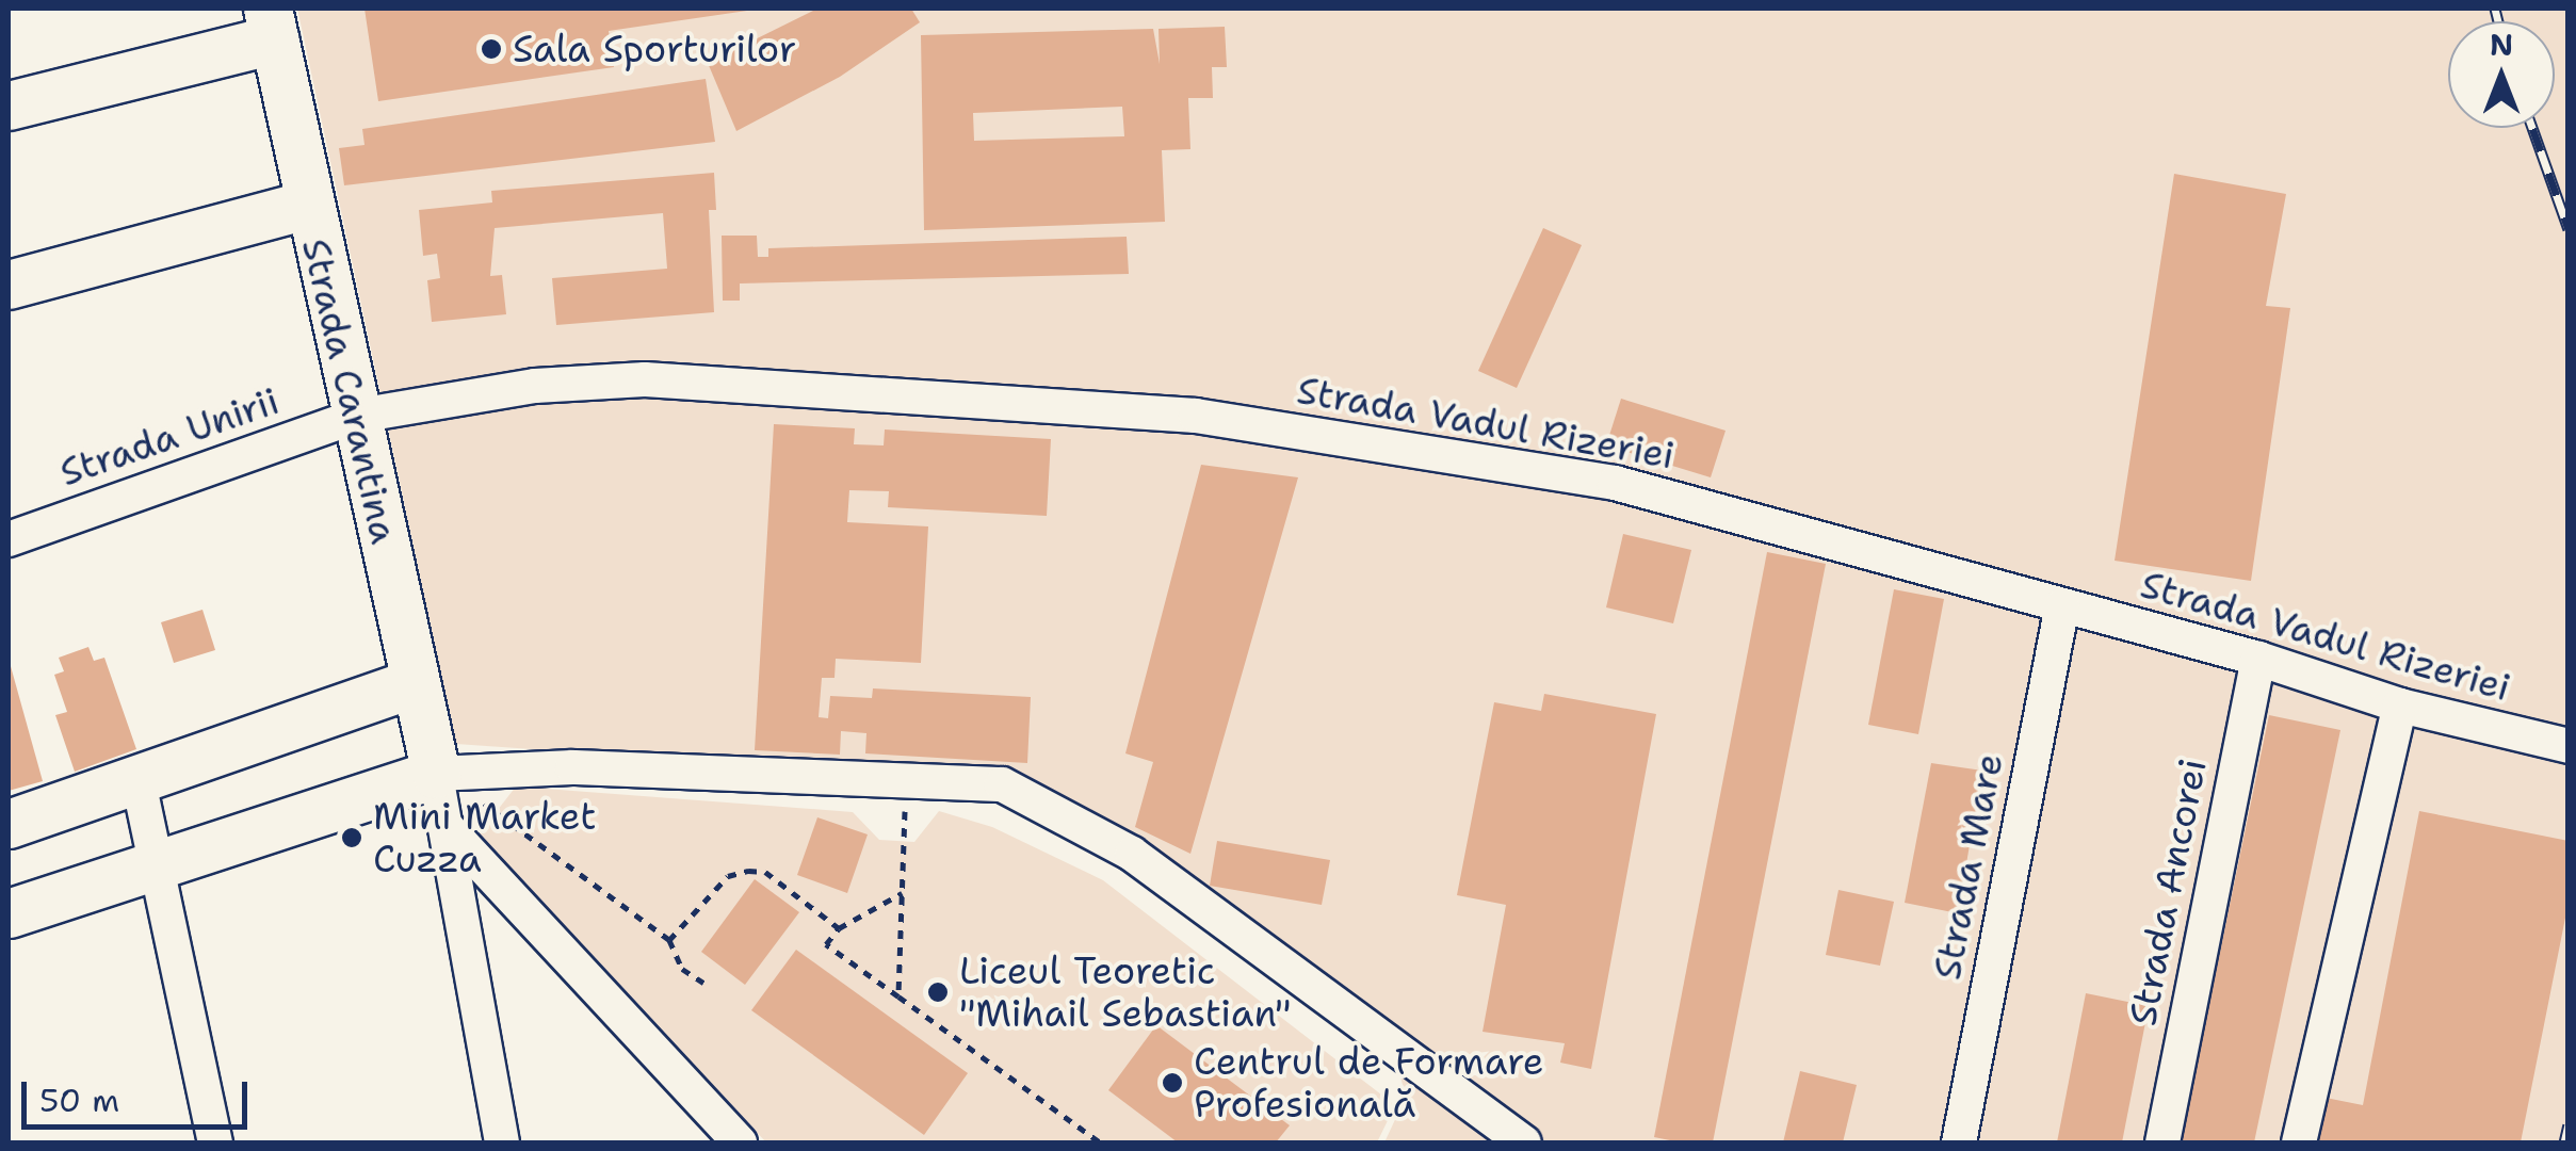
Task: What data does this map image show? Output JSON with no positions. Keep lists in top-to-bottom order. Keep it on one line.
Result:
{"streets":{"main road":["Strada Carantina"],"street":["Strada Vadul Rizeriei","Strada Unirii","Strada Mare","Strada Ancorei"]},"crossings":[["Strada Carantina","Strada Vadul Rizeriei"],["Strada Carantina","Strada Unirii"],["Strada Vadul Rizeriei","Strada Unirii"],["Strada Vadul Rizeriei","Strada Mare"],["Strada Vadul Rizeriei","Strada Ancorei"]],"places":["Sala Sporturilor","Mini Market Cuzza","Liceul Teoretic \"Mihail Sebastian\"","Centrul de Formare Profesională"],"scale_bar":"50 m","north":"top"}
